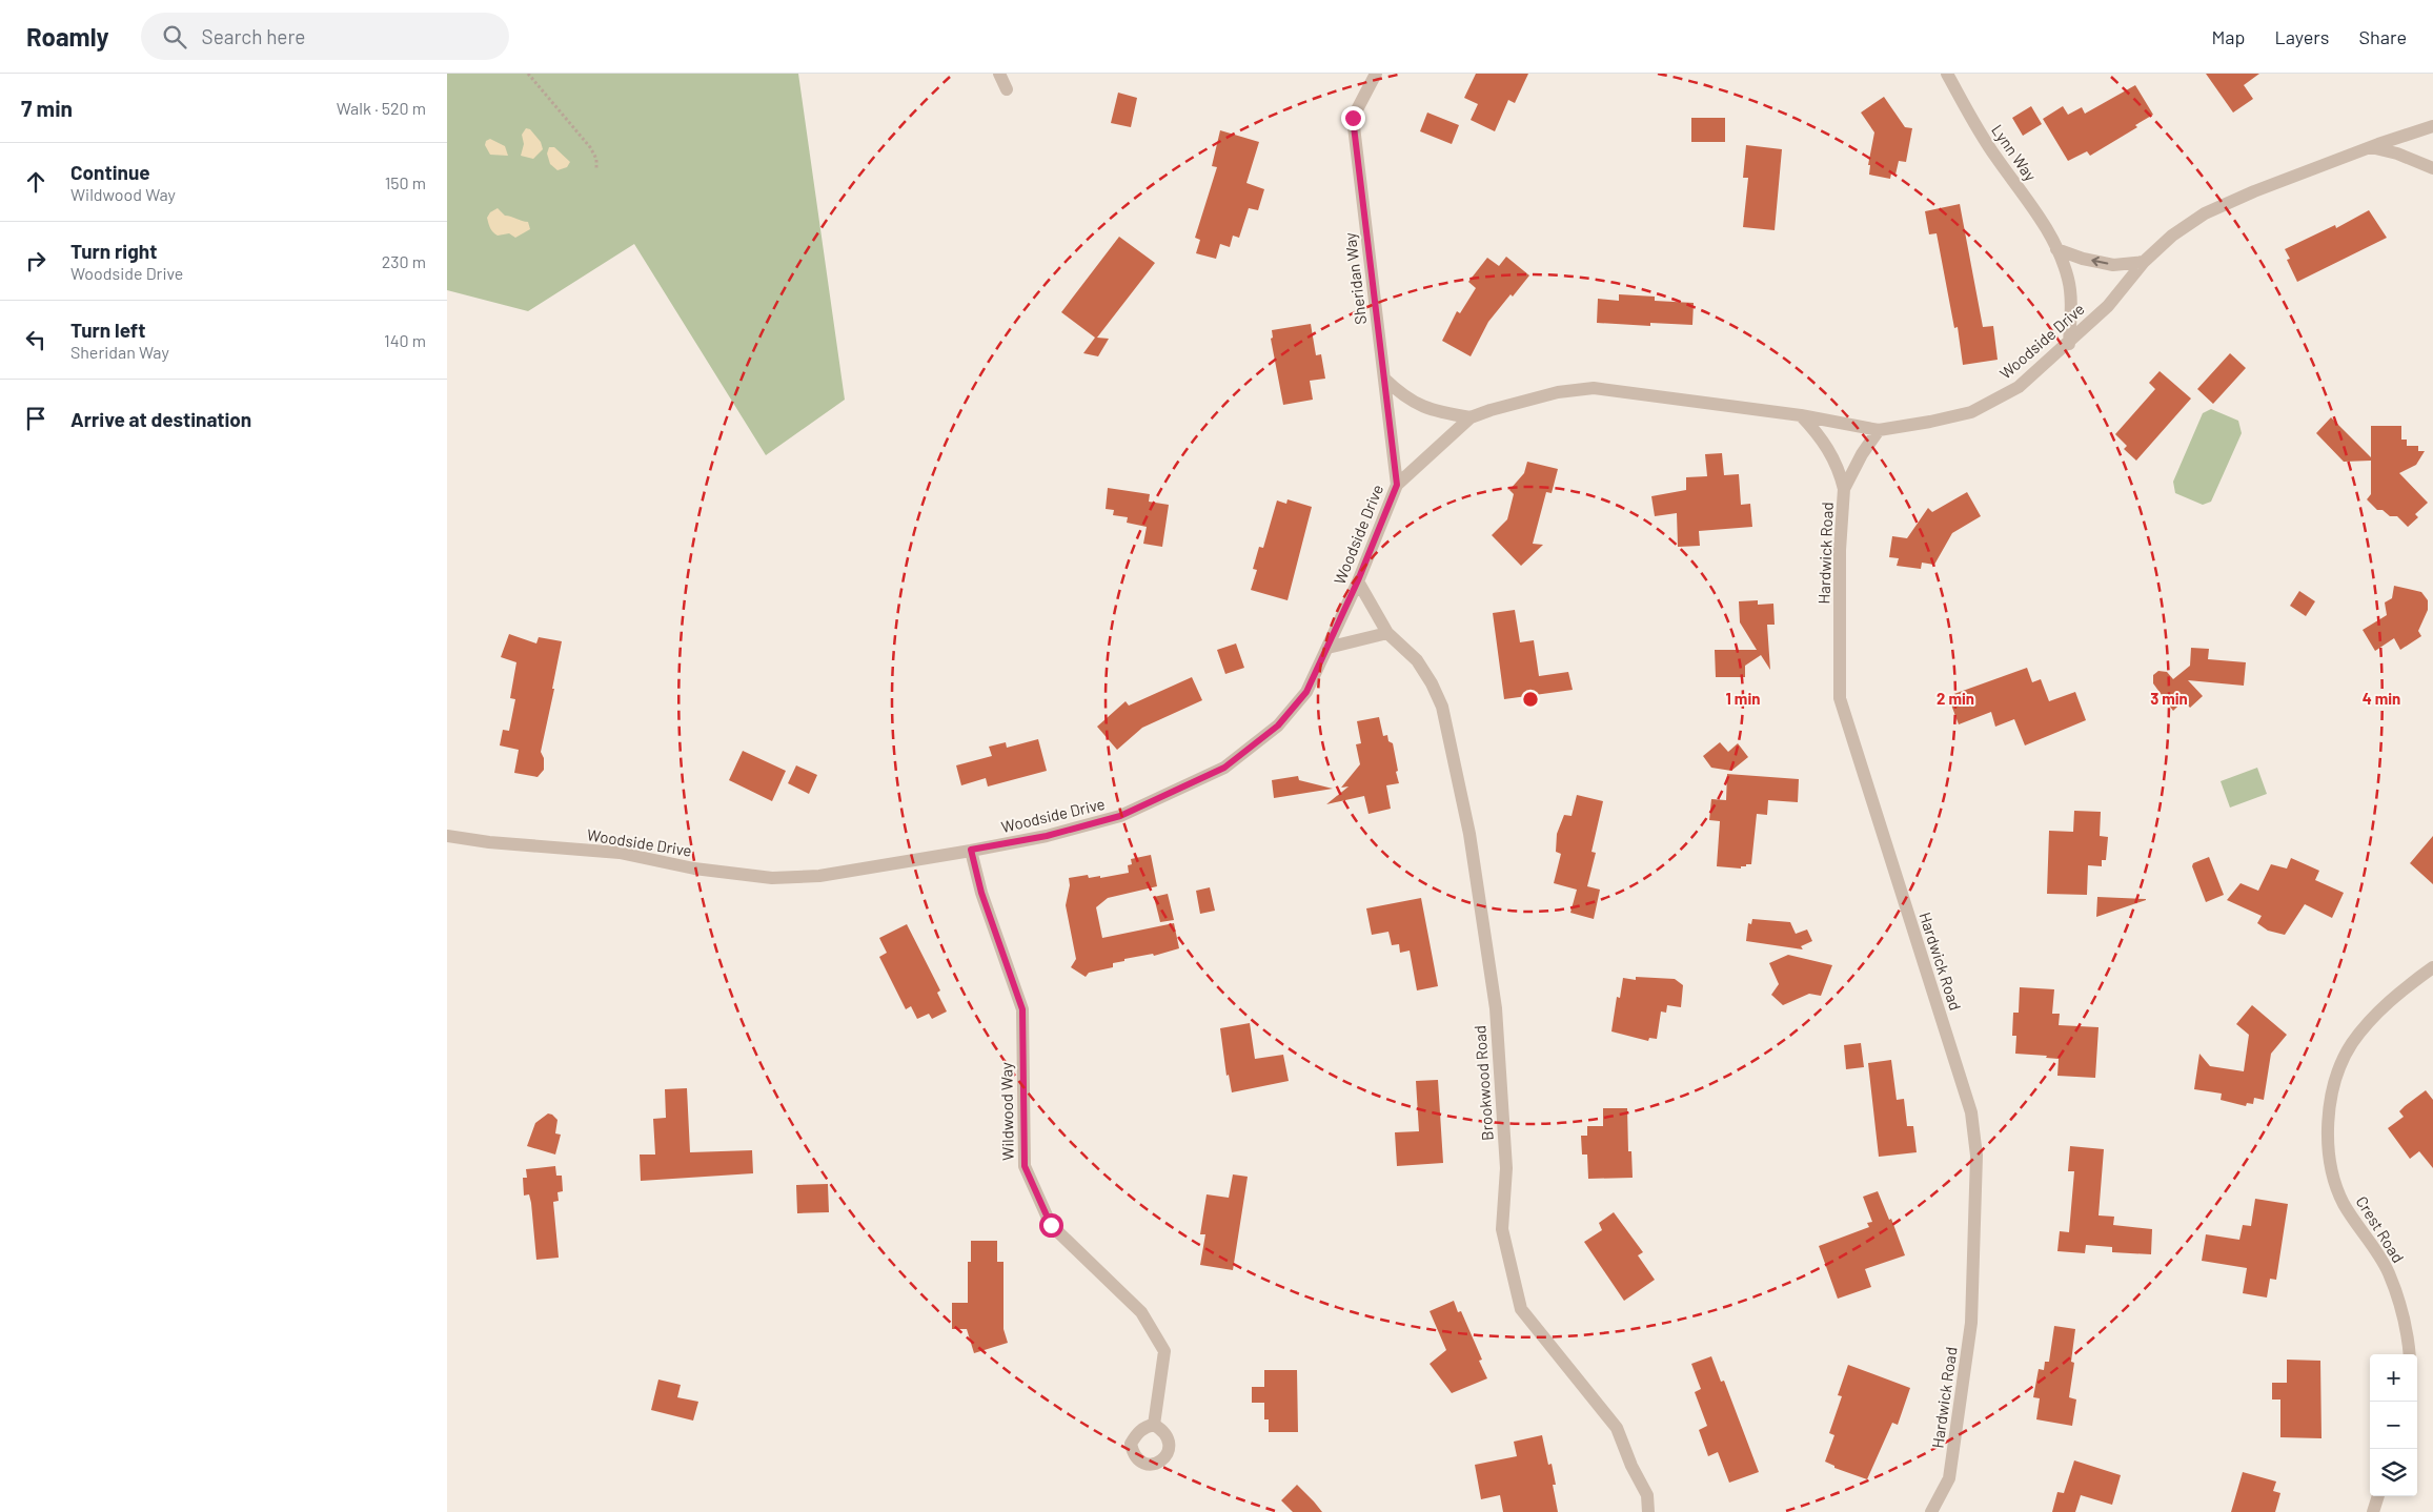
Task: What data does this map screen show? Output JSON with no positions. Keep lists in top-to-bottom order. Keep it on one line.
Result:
{"streets":{"street":["Lynn Way","Sheridan Way","Woodside Drive","Hardwick Road","Brookwood Road","Wildwood Way","Crest Road"]},"crossings":[["Lynn Way","Woodside Drive"],["Sheridan Way","Woodside Drive"],["Woodside Drive","Hardwick Road"],["Woodside Drive","Brookwood Road"],["Woodside Drive","Wildwood Way"]],"page":{"header":"Roamly","search":"Search here","nav":["Map","Layers","Share"],"heading":["7 min","Walk · 520 m"],"list":[["Continue","Wildwood Way","150 m"],["Turn right","Woodside Drive","230 m"],["Turn left","Sheridan Way","140 m"],"Arrive at destination"],"map_buttons":["+","−"]},"rings":["1 min","2 min","3 min","4 min"]}
